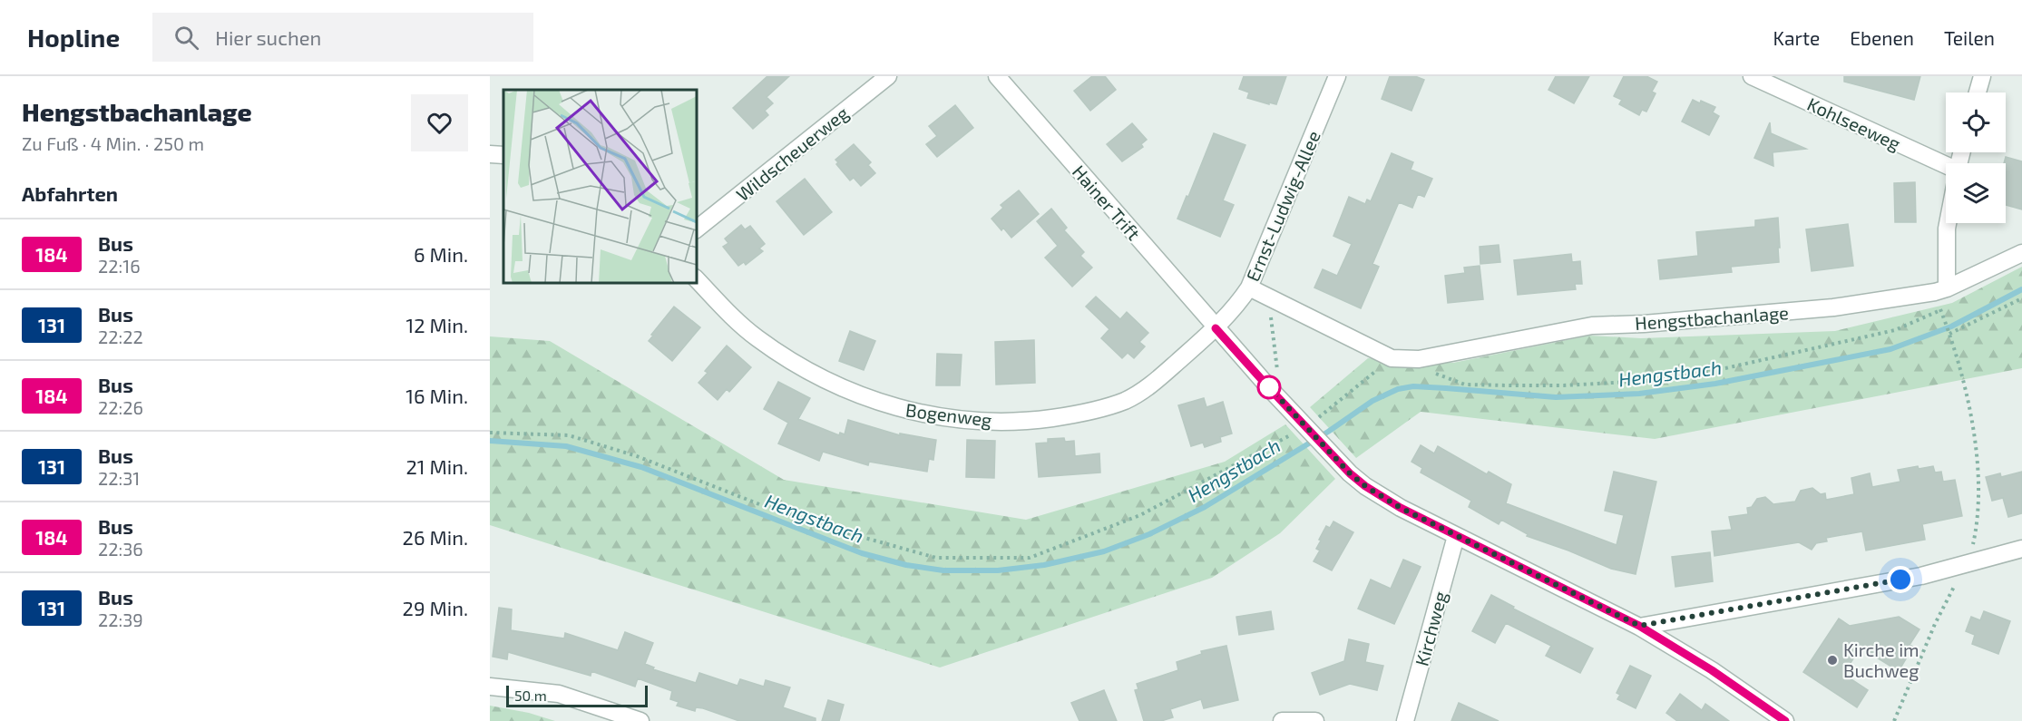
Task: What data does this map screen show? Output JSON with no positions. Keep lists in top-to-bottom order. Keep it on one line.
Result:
{"streets":{"street":["Kohlseeweg","Wildscheuerweg","Hainer Trift","Ernst-Ludwig-Allee","Hengstbachanlage","Bogenweg","Kirchweg"]},"crossings":[["Hainer Trift","Ernst-Ludwig-Allee"],["Hainer Trift","Bogenweg"],["Hainer Trift","Kirchweg"],["Ernst-Ludwig-Allee","Hengstbachanlage"],["Ernst-Ludwig-Allee","Bogenweg"]],"water":["Hengstbach"],"places":["Kirche im Buchweg"],"lines":["bus line 184"],"scale_bar":"50 m","page":{"header":"Hopline","search":"Hier suchen","nav":["Karte","Ebenen","Teilen"],"heading":[["Hengstbachanlage","Zu Fuß · 4 Min. · 250 m"],"Abfahrten"],"list":[{"mark":"184","name":"Bus","note":"22:16","value":"6 Min."},{"mark":"131","name":"Bus","note":"22:22","value":"12 Min."},{"mark":"184","name":"Bus","note":"22:26","value":"16 Min."},{"mark":"131","name":"Bus","note":"22:31","value":"21 Min."},{"mark":"184","name":"Bus","note":"22:36","value":"26 Min."},{"mark":"131","name":"Bus","note":"22:39","value":"29 Min."}],"scale":"50 m"}}
